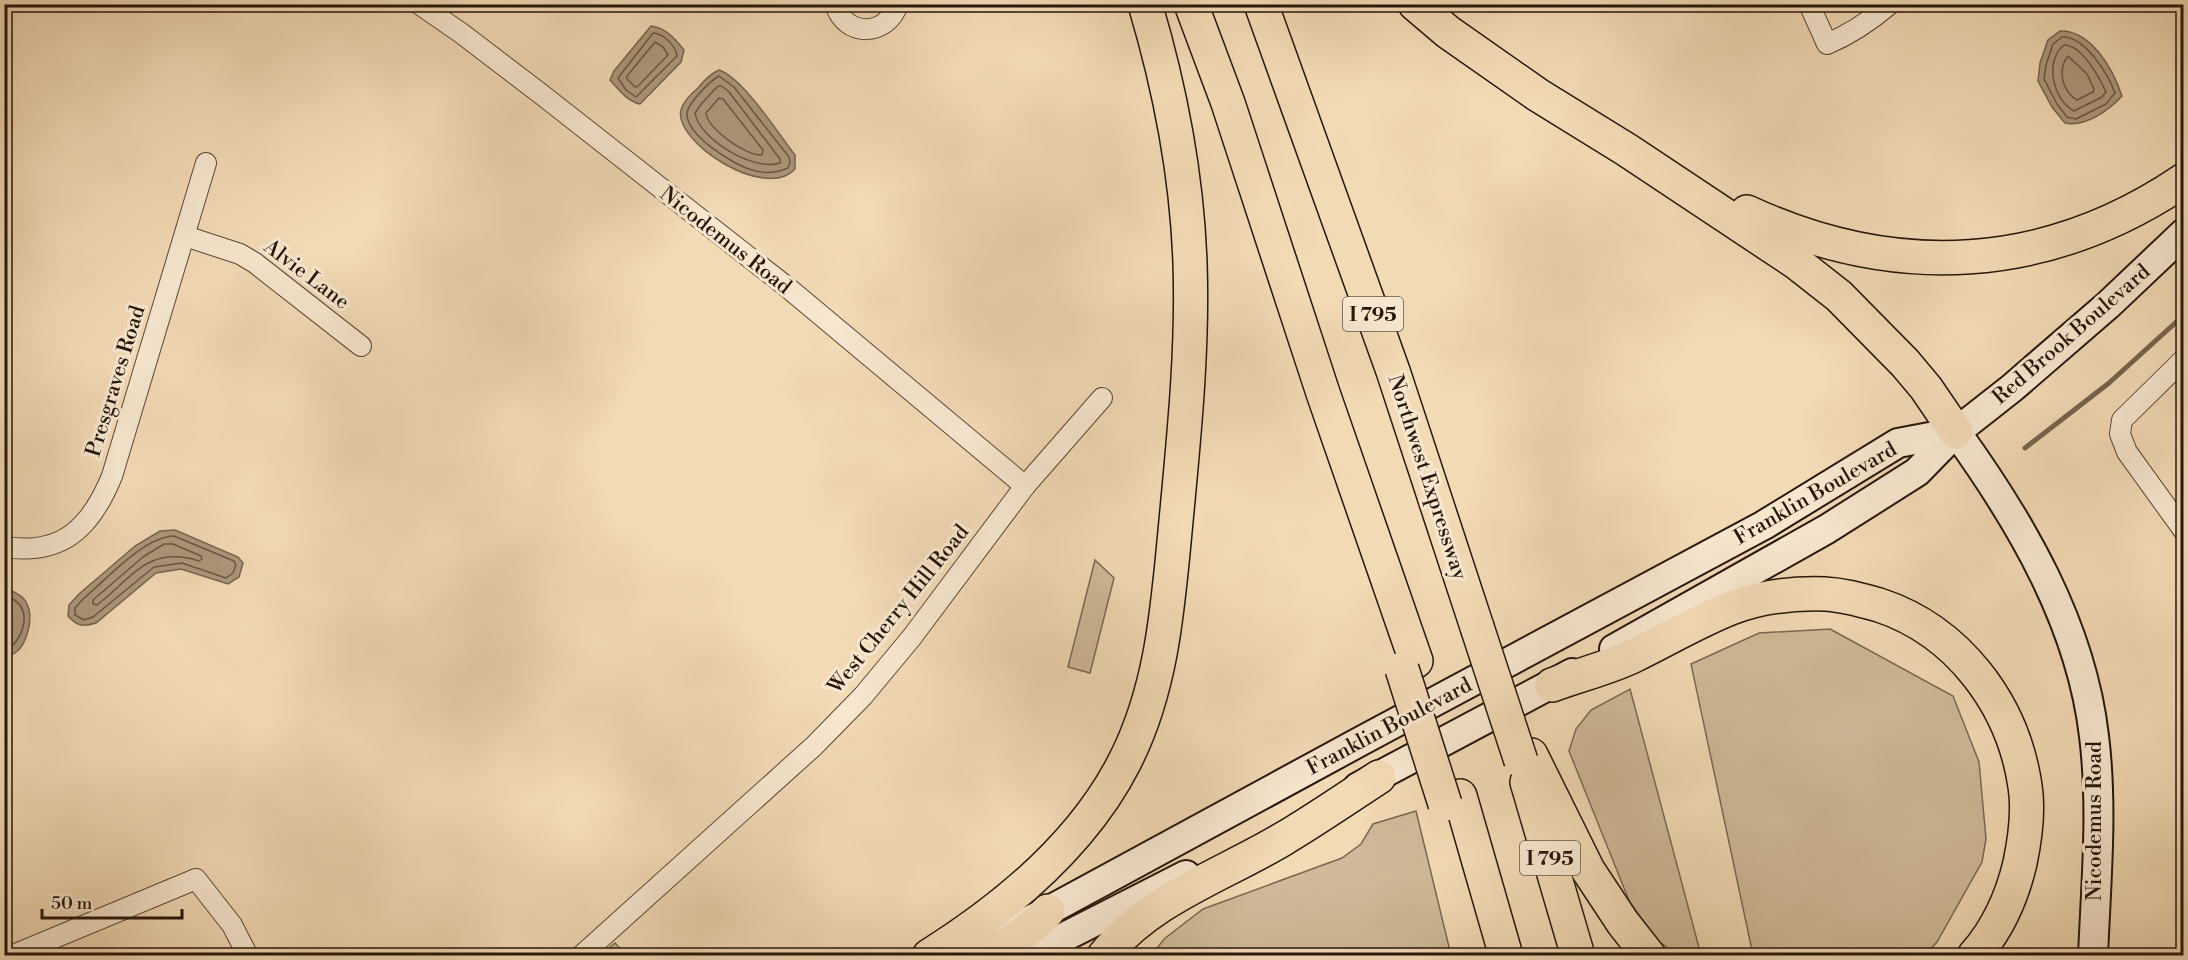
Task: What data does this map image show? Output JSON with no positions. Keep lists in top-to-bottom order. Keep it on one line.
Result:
{"streets":{"highway":["I 795","Northwest Expressway"],"main road":["Nicodemus Road","Red Brook Boulevard","Franklin Boulevard"],"street":["Alvie Lane","Presgraves Road","West Cherry Hill Road"]},"crossings":[["Nicodemus Road","Red Brook Boulevard"],["Nicodemus Road","Franklin Boulevard"],["Nicodemus Road","West Cherry Hill Road"],["Alvie Lane","Presgraves Road"],["Red Brook Boulevard","Franklin Boulevard"]],"scale_bar":"50 m"}
